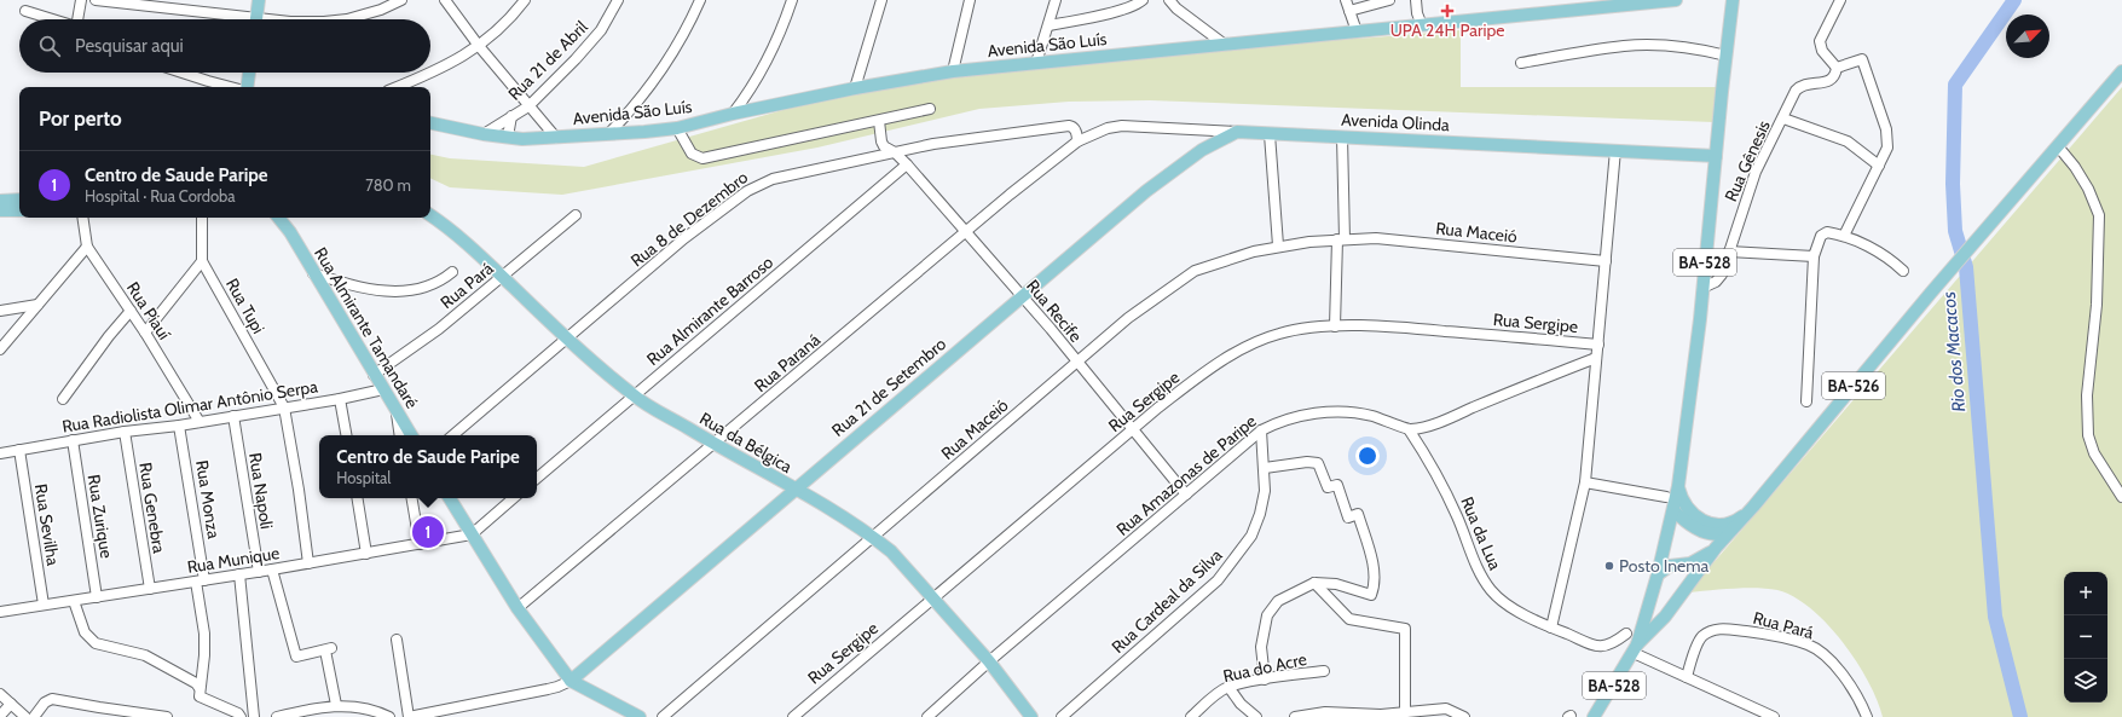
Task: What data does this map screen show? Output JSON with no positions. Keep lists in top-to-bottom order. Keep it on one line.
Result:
{"streets":{"main road":["Avenida São Luís","Avenida Olinda","BA-528","Rua Almirante Tamandaré","BA-526","Rua 21 de Setembro","Rua da Bélgica"],"street":["Rua 21 de Abril","Rua Gênesis","Rua 8 de Dezembro","Rua Maceió","Rua Pará","Rua Tupi","Rua Piauí","Rua Almirante Barroso","Rua Recife","Rua Sergipe","Rua Paraná","Rua Radiolista Olimar Antônio Serpa","Rua Amazonas de Paripe","Rua Napoli","Rua Monza","Rua Genebra","Rua Zurique","Rua Sevilha","Rua da Lua","Rua Munique","Rua Cardeal da Silva","Rua do Acre"]},"crossings":[["Avenida São Luís","Rua 21 de Abril"],["Avenida Olinda","Rua 8 de Dezembro"],["Avenida Olinda","BA-528"],["Avenida Olinda","Rua Paraná"],["Avenida Olinda","Rua 21 de Setembro"],["Rua Gênesis","BA-528"],["Rua 8 de Dezembro","Rua Recife"],["Rua 8 de Dezembro","Rua Paraná"],["Rua 8 de Dezembro","Rua da Bélgica"],["Rua Maceió","Rua Recife"],["Rua Maceió","Rua da Bélgica"],["BA-528","BA-526"],["Rua Pará","Rua Almirante Tamandaré"],["Rua Pará","Rua da Bélgica"],["Rua Tupi","Rua Radiolista Olimar Antônio Serpa"],["Rua Tupi","Rua Munique"],["Rua Piauí","Rua Radiolista Olimar Antônio Serpa"],["Rua Almirante Barroso","Rua Recife"],["Rua Almirante Barroso","Rua da Bélgica"],["Rua Recife","Rua Sergipe"],["Rua Recife","Rua Paraná"],["Rua Recife","Rua 21 de Setembro"],["Rua Recife","Rua Amazonas de Paripe"],["Rua Sergipe","Rua da Bélgica"],["Rua Almirante Tamandaré","Rua Radiolista Olimar Antônio Serpa"],["Rua Paraná","Rua da Bélgica"],["Rua 21 de Setembro","Rua da Bélgica"],["Rua Radiolista Olimar Antônio Serpa","Rua Napoli"],["Rua Radiolista Olimar Antônio Serpa","Rua Monza"],["Rua Radiolista Olimar Antônio Serpa","Rua Genebra"],["Rua Radiolista Olimar Antônio Serpa","Rua Zurique"],["Rua Radiolista Olimar Antônio Serpa","Rua Sevilha"],["Rua da Bélgica","Rua Amazonas de Paripe"],["Rua Amazonas de Paripe","Rua da Lua"],["Rua Amazonas de Paripe","Rua Cardeal da Silva"],["Rua Napoli","Rua Munique"],["Rua Monza","Rua Munique"],["Rua Genebra","Rua Munique"],["Rua Zurique","Rua Munique"],["Rua Sevilha","Rua Munique"]],"water":["Rio dos Macacos"],"places":{"health":["UPA 24H Paripe"],"other":["Posto Inema"]},"north":"top right","page":{"search":"Pesquisar aqui","heading":"Por perto","list":[{"mark":"1","name":"Centro de Saude Paripe","note":"Hospital · Rua Cordoba","value":"780 m"}],"popup":["Centro de Saude Paripe","Hospital"],"pins":"1","map_buttons":["+","−"]}}
